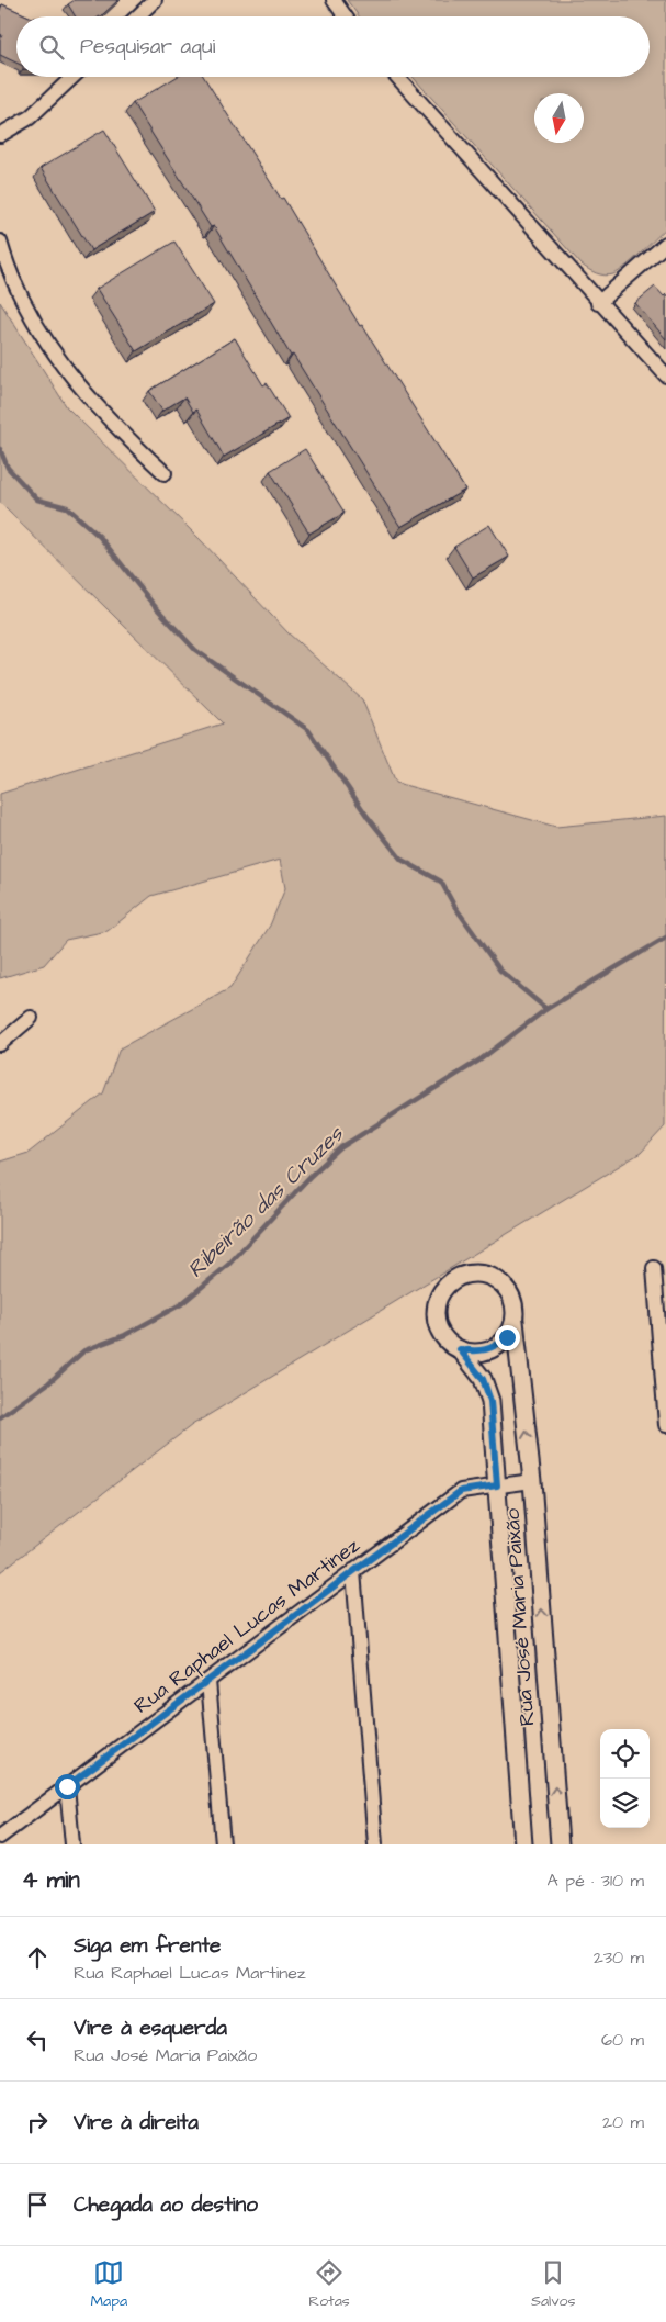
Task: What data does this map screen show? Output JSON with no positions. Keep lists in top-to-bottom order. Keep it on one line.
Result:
{"streets":{"street":["Rua José Maria Paixão","Rua Raphael Lucas Martinez"]},"crossings":[["Rua José Maria Paixão","Rua Raphael Lucas Martinez"]],"water":["Ribeirão das Cruzes"],"north":"bottom","page":{"search":"Pesquisar aqui","heading":["4 min","A pé · 310 m"],"list":[["Siga em frente","Rua Raphael Lucas Martinez","230 m"],["Vire à esquerda","Rua José Maria Paixão","60 m"],["Vire à direita","20 m"],"Chegada ao destino"],"nav":["Mapa","Rotas","Salvos"]}}
